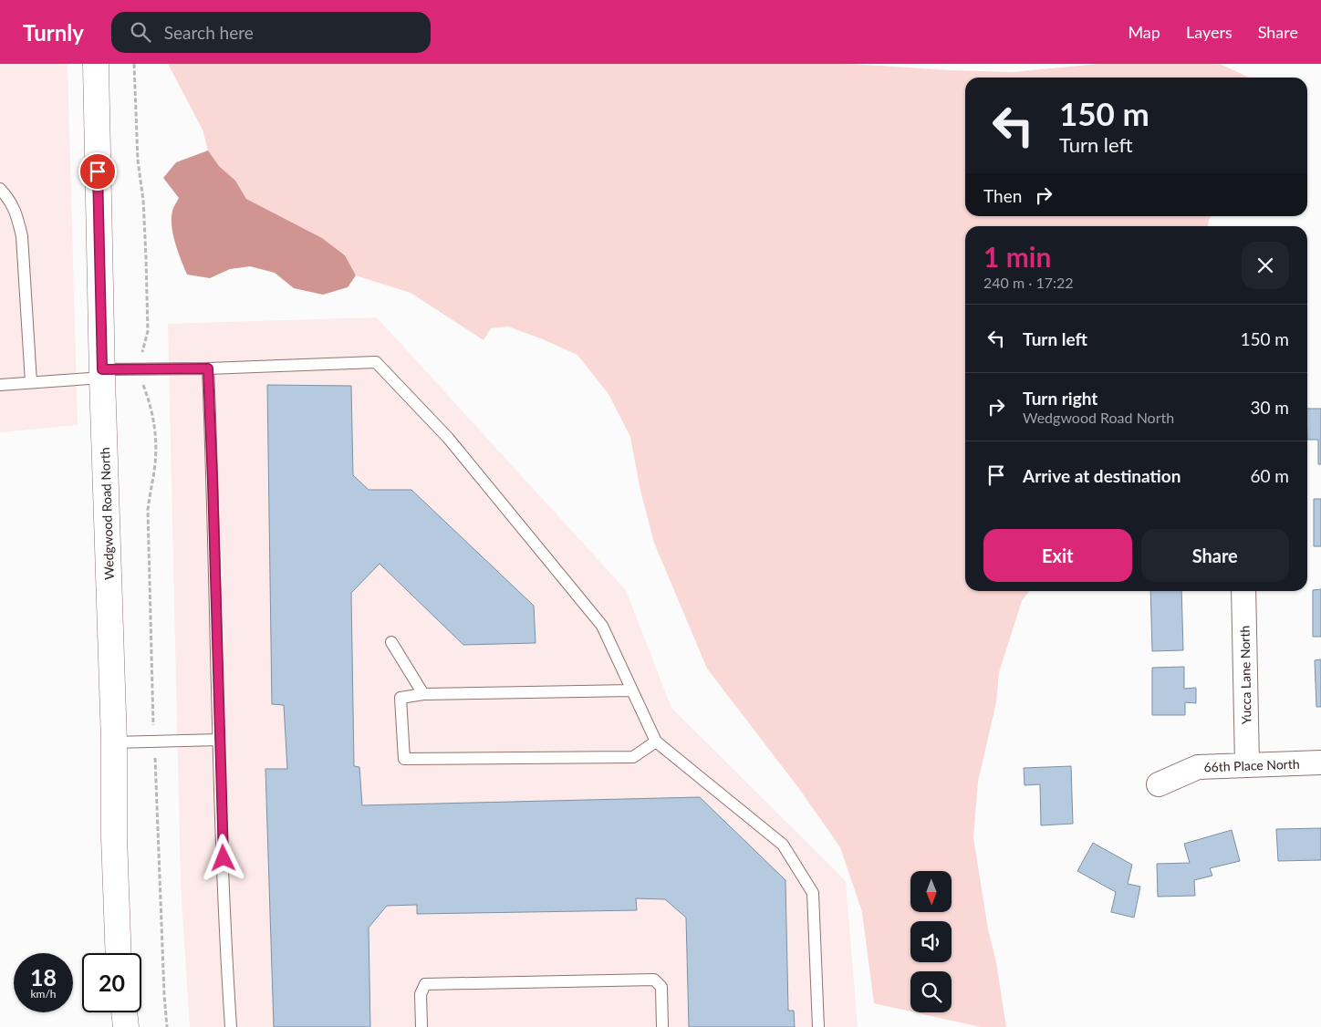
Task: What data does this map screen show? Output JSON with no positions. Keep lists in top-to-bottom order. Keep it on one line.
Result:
{"streets":{"street":["Wedgwood Road North","Yucca Lane North","66th Place North"]},"crossings":[["Yucca Lane North","66th Place North"]],"north":"bottom","page":{"header":"Turnly","search":"Search here","nav":["Map","Layers","Share"],"turn":["150 m","Turn left"],"then":"Then","heading":["1 min","240 m · 17:22"],"list":[{"name":"Turn left","value":"150 m"},{"name":"Turn right","note":"Wedgwood Road North","value":"30 m"},{"name":"Arrive at destination","value":"60 m"}],"buttons":["Exit","Share"],"speed":"18 km/h","limit":"20"}}
